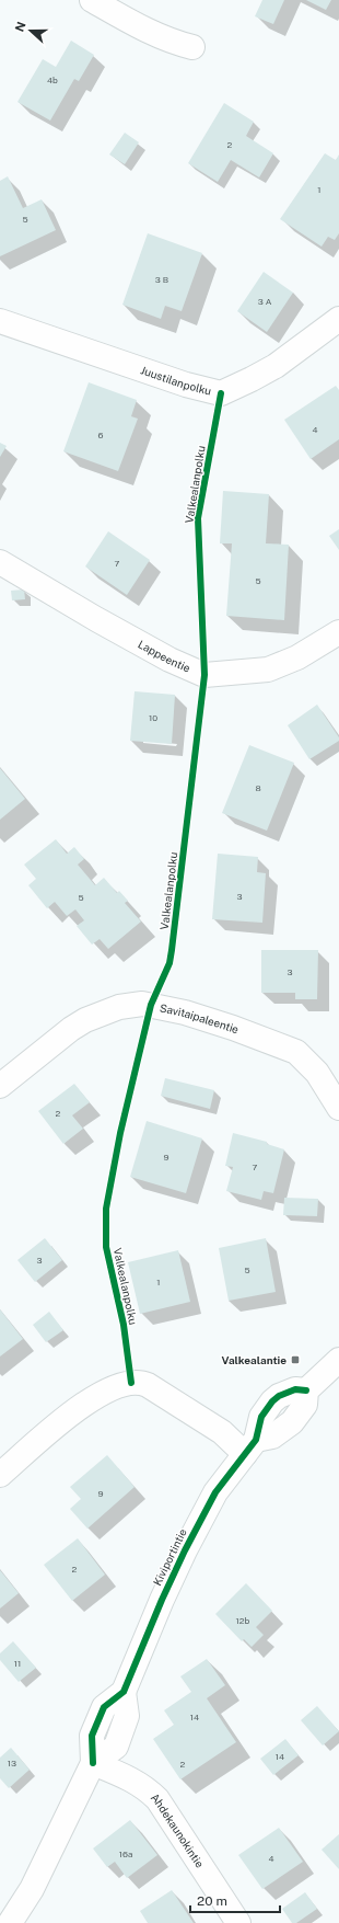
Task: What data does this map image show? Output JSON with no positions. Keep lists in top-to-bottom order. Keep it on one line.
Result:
{"streets":{"street":["Juustilanpolku","Lappeentie","Savitaipaleentie","Kiviportintie","Ahdekaunokintie"],"cycle path":["Valkealanpolku"]},"crossings":[["Kiviportintie","Ahdekaunokintie"]],"places":{"transit":["Valkealantie"]},"house_numbers":["4b","2","1","5","3 B","3 A","4","6","7","5","10","8","3","5","3","2","9","7","3","5","1","9","2","12b","11","14","14","13","2","16a","4"],"scale_bar":"20 m","north":"left"}
